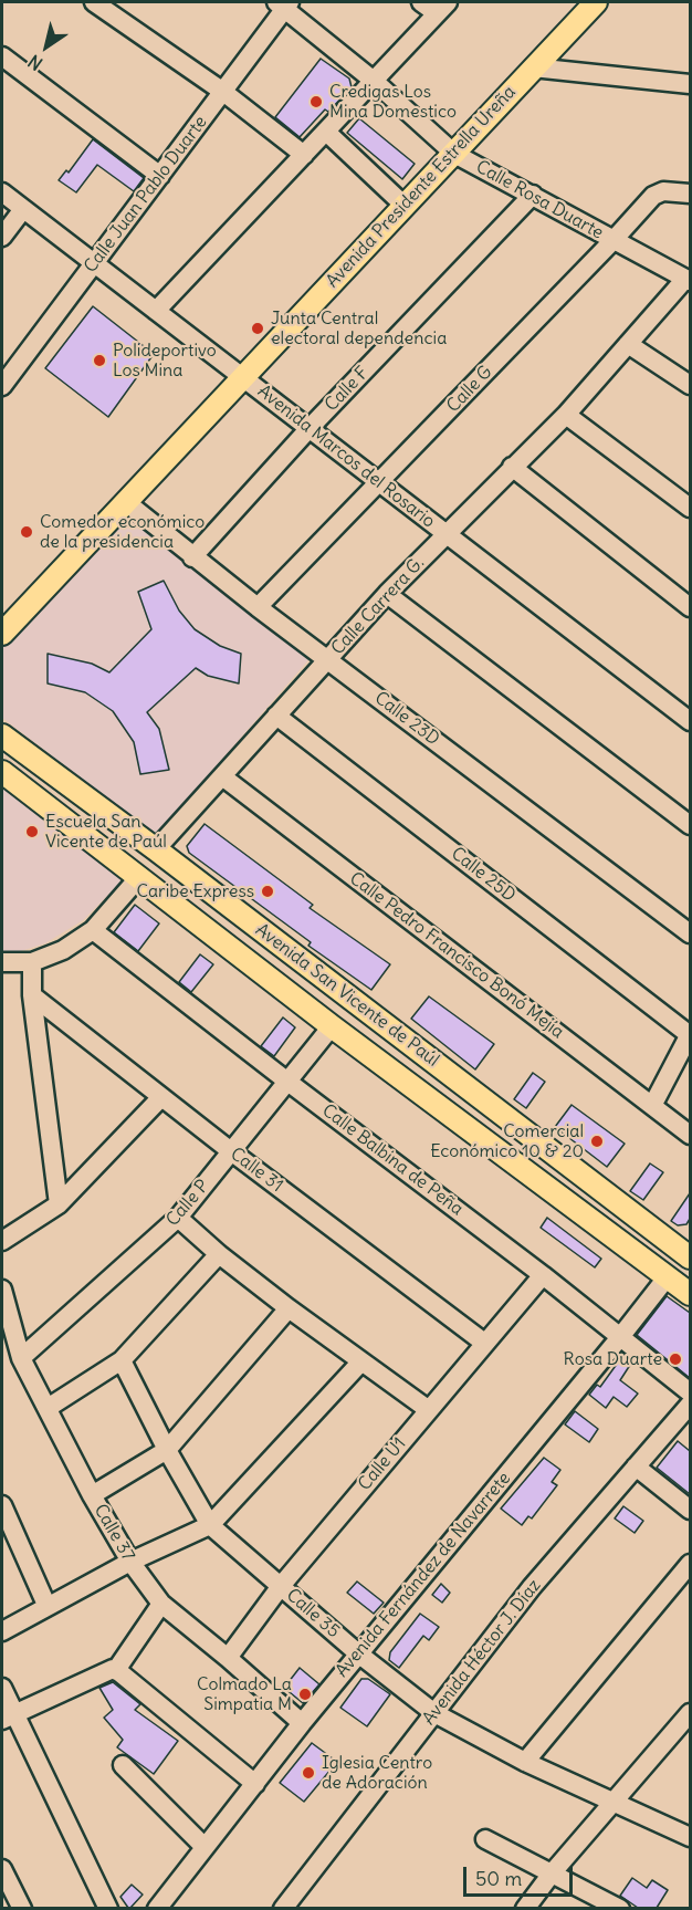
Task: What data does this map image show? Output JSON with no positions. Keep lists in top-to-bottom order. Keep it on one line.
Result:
{"streets":{"main road":["Avenida Presidente Estrella Ureña","Avenida San Vicente de Paúl","Avenida Fernández de Navarrete"],"street":["Calle Juan Pablo Duarte","Calle Rosa Duarte","Calle F","Calle G","Avenida Marcos del Rosario","Calle Carrera G.","Calle 23D","Calle 25D","Calle Pedro Francisco Bonó Mejía","Calle Balbina de Peña","Calle 31","Calle P","Calle U1","Calle 37","Calle 35","Avenida Héctor J. Díaz"]},"crossings":[["Avenida Presidente Estrella Ureña","Calle Rosa Duarte"],["Avenida Presidente Estrella Ureña","Avenida Marcos del Rosario"],["Avenida Presidente Estrella Ureña","Calle 23D"],["Calle Juan Pablo Duarte","Calle Rosa Duarte"],["Calle Juan Pablo Duarte","Avenida Marcos del Rosario"],["Calle Rosa Duarte","Calle F"],["Calle Rosa Duarte","Calle G"],["Calle Rosa Duarte","Calle Carrera G."],["Calle F","Avenida Marcos del Rosario"],["Calle F","Calle 23D"],["Calle G","Avenida Marcos del Rosario"],["Calle G","Calle 23D"],["Avenida Marcos del Rosario","Calle Carrera G."],["Calle Carrera G.","Calle 23D"],["Calle Carrera G.","Calle 25D"],["Calle Carrera G.","Calle Pedro Francisco Bonó Mejía"],["Calle Carrera G.","Avenida San Vicente de Paúl"],["Avenida San Vicente de Paúl","Calle P"],["Avenida San Vicente de Paúl","Avenida Fernández de Navarrete"],["Calle Balbina de Peña","Calle P"],["Calle Balbina de Peña","Calle U1"],["Calle Balbina de Peña","Avenida Fernández de Navarrete"],["Calle 31","Calle P"],["Calle 31","Calle U1"],["Calle P","Calle 37"],["Calle U1","Calle 37"],["Calle U1","Calle 35"],["Calle 37","Avenida Fernández de Navarrete"],["Avenida Fernández de Navarrete","Calle 35"],["Calle 35","Avenida Héctor J. Díaz"]],"places":["Credigas Los Mina Domestico","Junta Central electoral dependencia","Polideportivo Los Mina","Comedor económico de la presidencia","Escuela San Vicente de Paúl","Caribe Express","Comercial Económico 10 & 20","Rosa Duarte","Colmado La Simpatia M","Iglesia Centro de Adoración"],"scale_bar":"50 m","north":"bottom left"}
